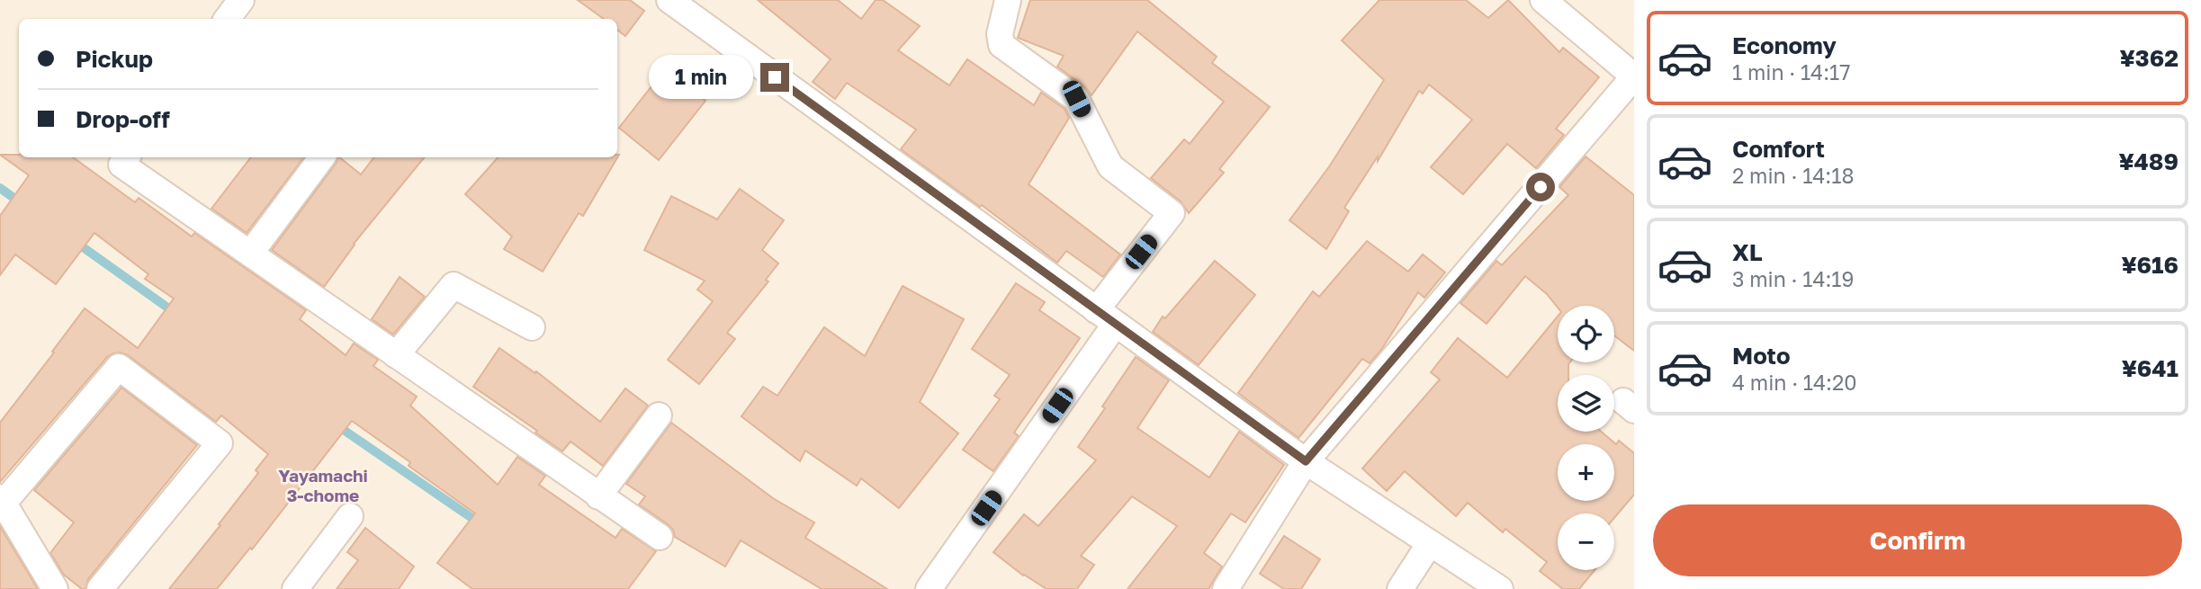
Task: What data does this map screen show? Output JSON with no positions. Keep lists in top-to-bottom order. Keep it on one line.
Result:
{"districts":["Yayamachi 3-chome"],"page":{"list":[{"name":"Economy","note":"1 min · 14:17","value":"¥362"},{"name":"Comfort","note":"2 min · 14:18","value":"¥489"},{"name":"XL","note":"3 min · 14:19","value":"¥616"},{"name":"Moto","note":"4 min · 14:20","value":"¥641"}],"banner":["Pickup","Drop-off"],"bubble":"1 min","map_buttons":["+","−"],"buttons":"Confirm"}}
